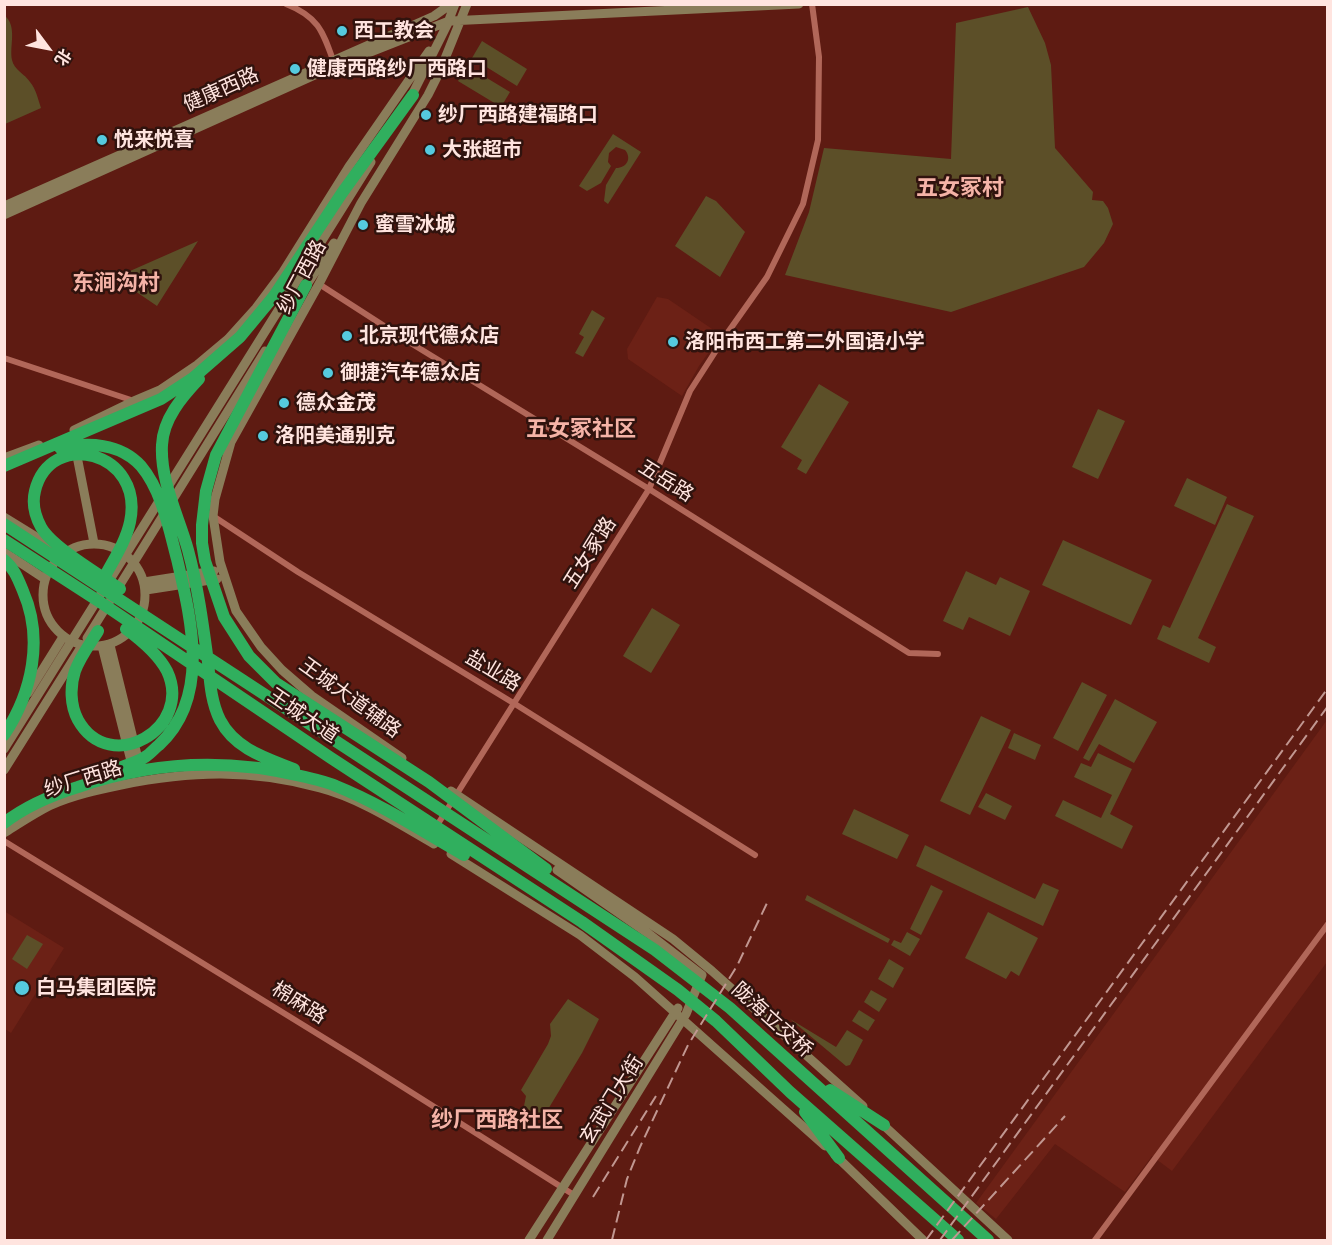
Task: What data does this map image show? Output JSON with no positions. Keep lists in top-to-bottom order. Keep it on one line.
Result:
{"streets":{"highway":["王城大道","陇海立交桥"],"main road":["健康西路","纱厂西路","王城大道辅路","玄武门大街"],"street":["五岳路","五女冢路","盐业路","棉麻路"]},"crossings":[["健康西路","纱厂西路"],["纱厂西路","五岳路"],["纱厂西路","盐业路"],["纱厂西路","王城大道辅路"],["五岳路","五女冢路"],["五女冢路","盐业路"],["五女冢路","王城大道辅路"],["五女冢路","玄武门大街"],["王城大道辅路","玄武门大街"],["王城大道","陇海立交桥"],["棉麻路","玄武门大街"]],"districts":["五女冢村","东涧沟村","五女冢社区","纱厂西路社区"],"places":["西工教会","健康西路纱厂西路口","纱厂西路建福路口","悦来悦喜","大张超市","蜜雪冰城","北京现代德众店","洛阳市西工第二外国语小学","御捷汽车德众店","德众金茂","洛阳美通别克","白马集团医院"],"north":"bottom right"}
